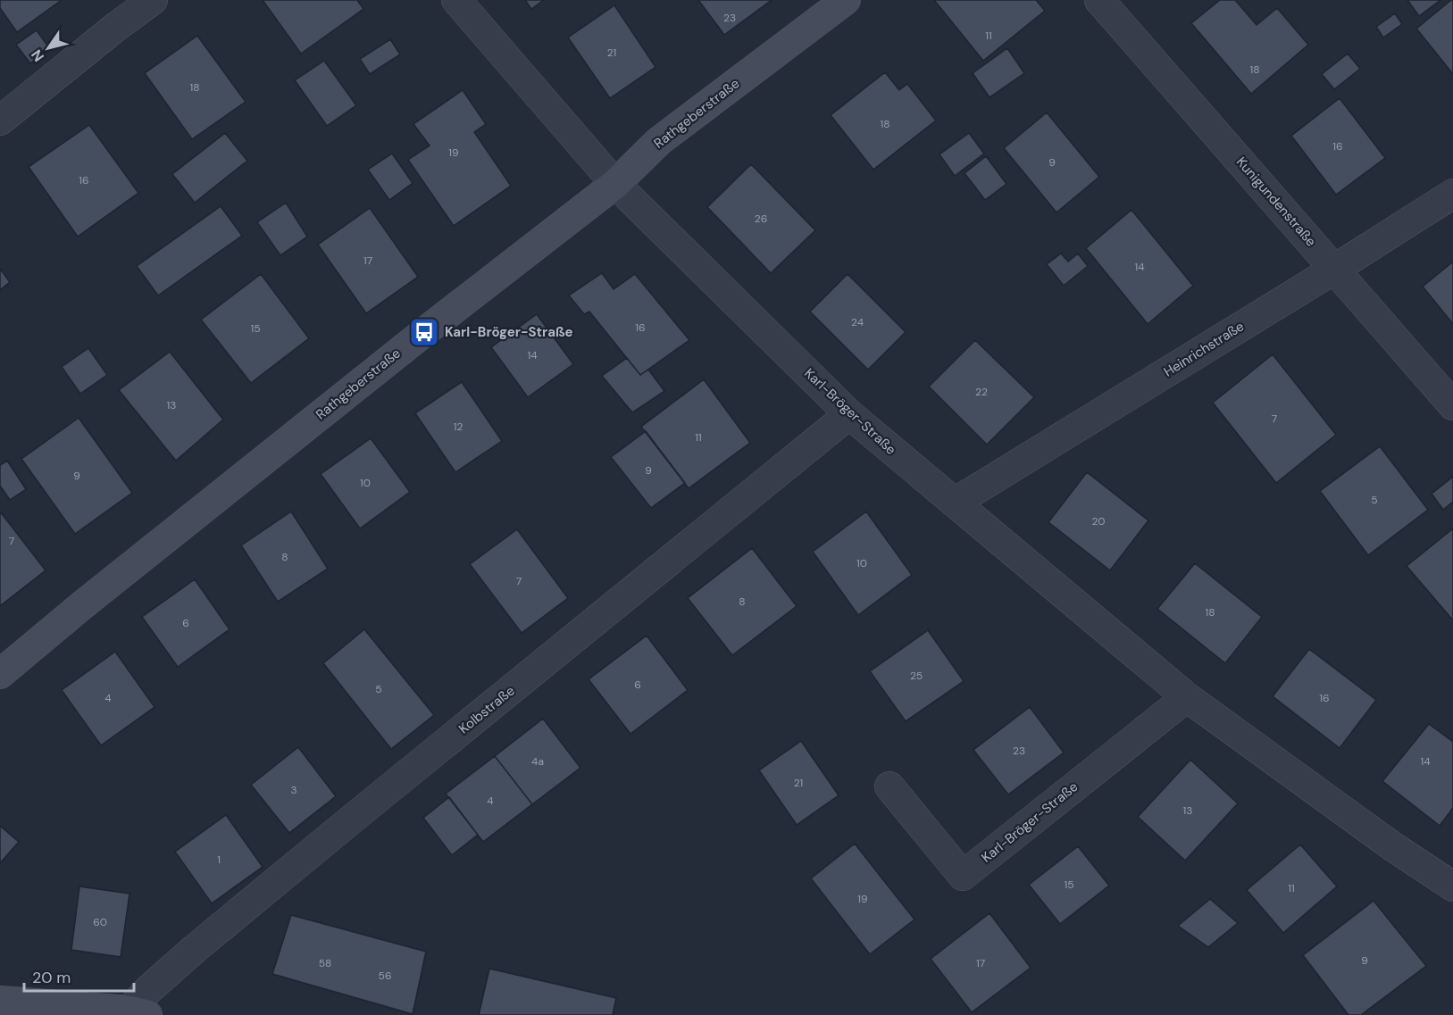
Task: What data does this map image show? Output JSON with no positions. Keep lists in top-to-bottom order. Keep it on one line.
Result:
{"streets":{"street":["Rathgeberstraße","Kunigundenstraße","Heinrichstraße","Karl-Bröger-Straße","Kolbstraße"]},"crossings":[["Rathgeberstraße","Karl-Bröger-Straße"],["Kunigundenstraße","Heinrichstraße"],["Heinrichstraße","Karl-Bröger-Straße"],["Karl-Bröger-Straße","Kolbstraße"]],"places":{"bus stop":["Karl-Bröger-Straße"]},"house_numbers":["23","11","21","18","18","18","16","19","9","16","26","17","14","24","16","15","14","22","13","7","12","11","9","9","10","5","20","7","8","10","7","8","18","6","25","6","5","4","16","23","4a","14","21","3","4","13","1","15","11","19","60","9","58","17","56"],"scale_bar":"20 m","north":"bottom left"}
